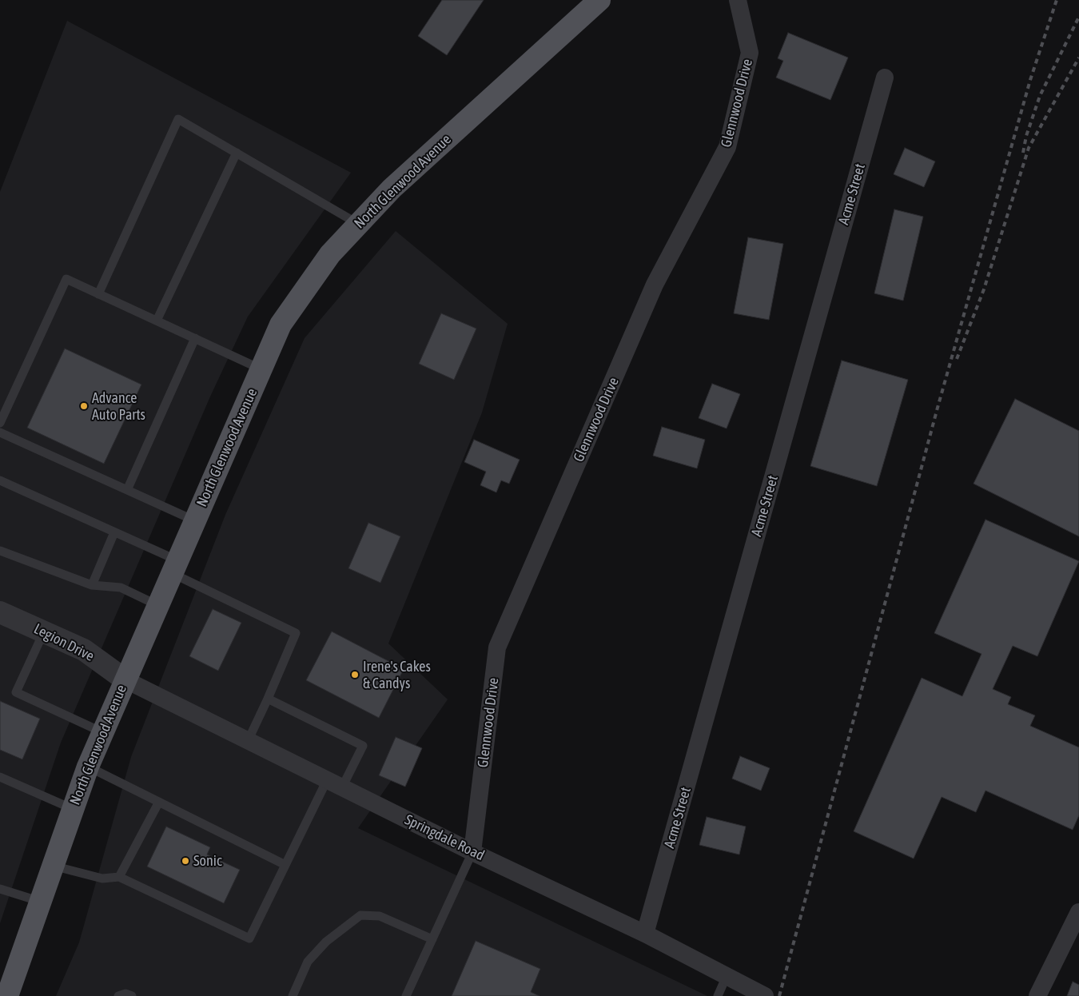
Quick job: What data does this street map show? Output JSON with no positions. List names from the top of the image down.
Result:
{
  "streets": {
    "main road": ["North Glenwood Avenue"],
    "street": [
      "Glennwood Drive",
      "Acme Street",
      "Legion Drive",
      "Springdale Road"
    ]
  },
  "crossings": [
    ["Glennwood Drive", "Springdale Road"],
    ["North Glenwood Avenue", "Legion Drive"],
    ["North Glenwood Avenue", "Springdale Road"],
    ["Acme Street", "Springdale Road"],
    ["Legion Drive", "Springdale Road"]
  ],
  "places": ["Advance Auto Parts", "Irene's Cakes & Candys", "Sonic"]
}
